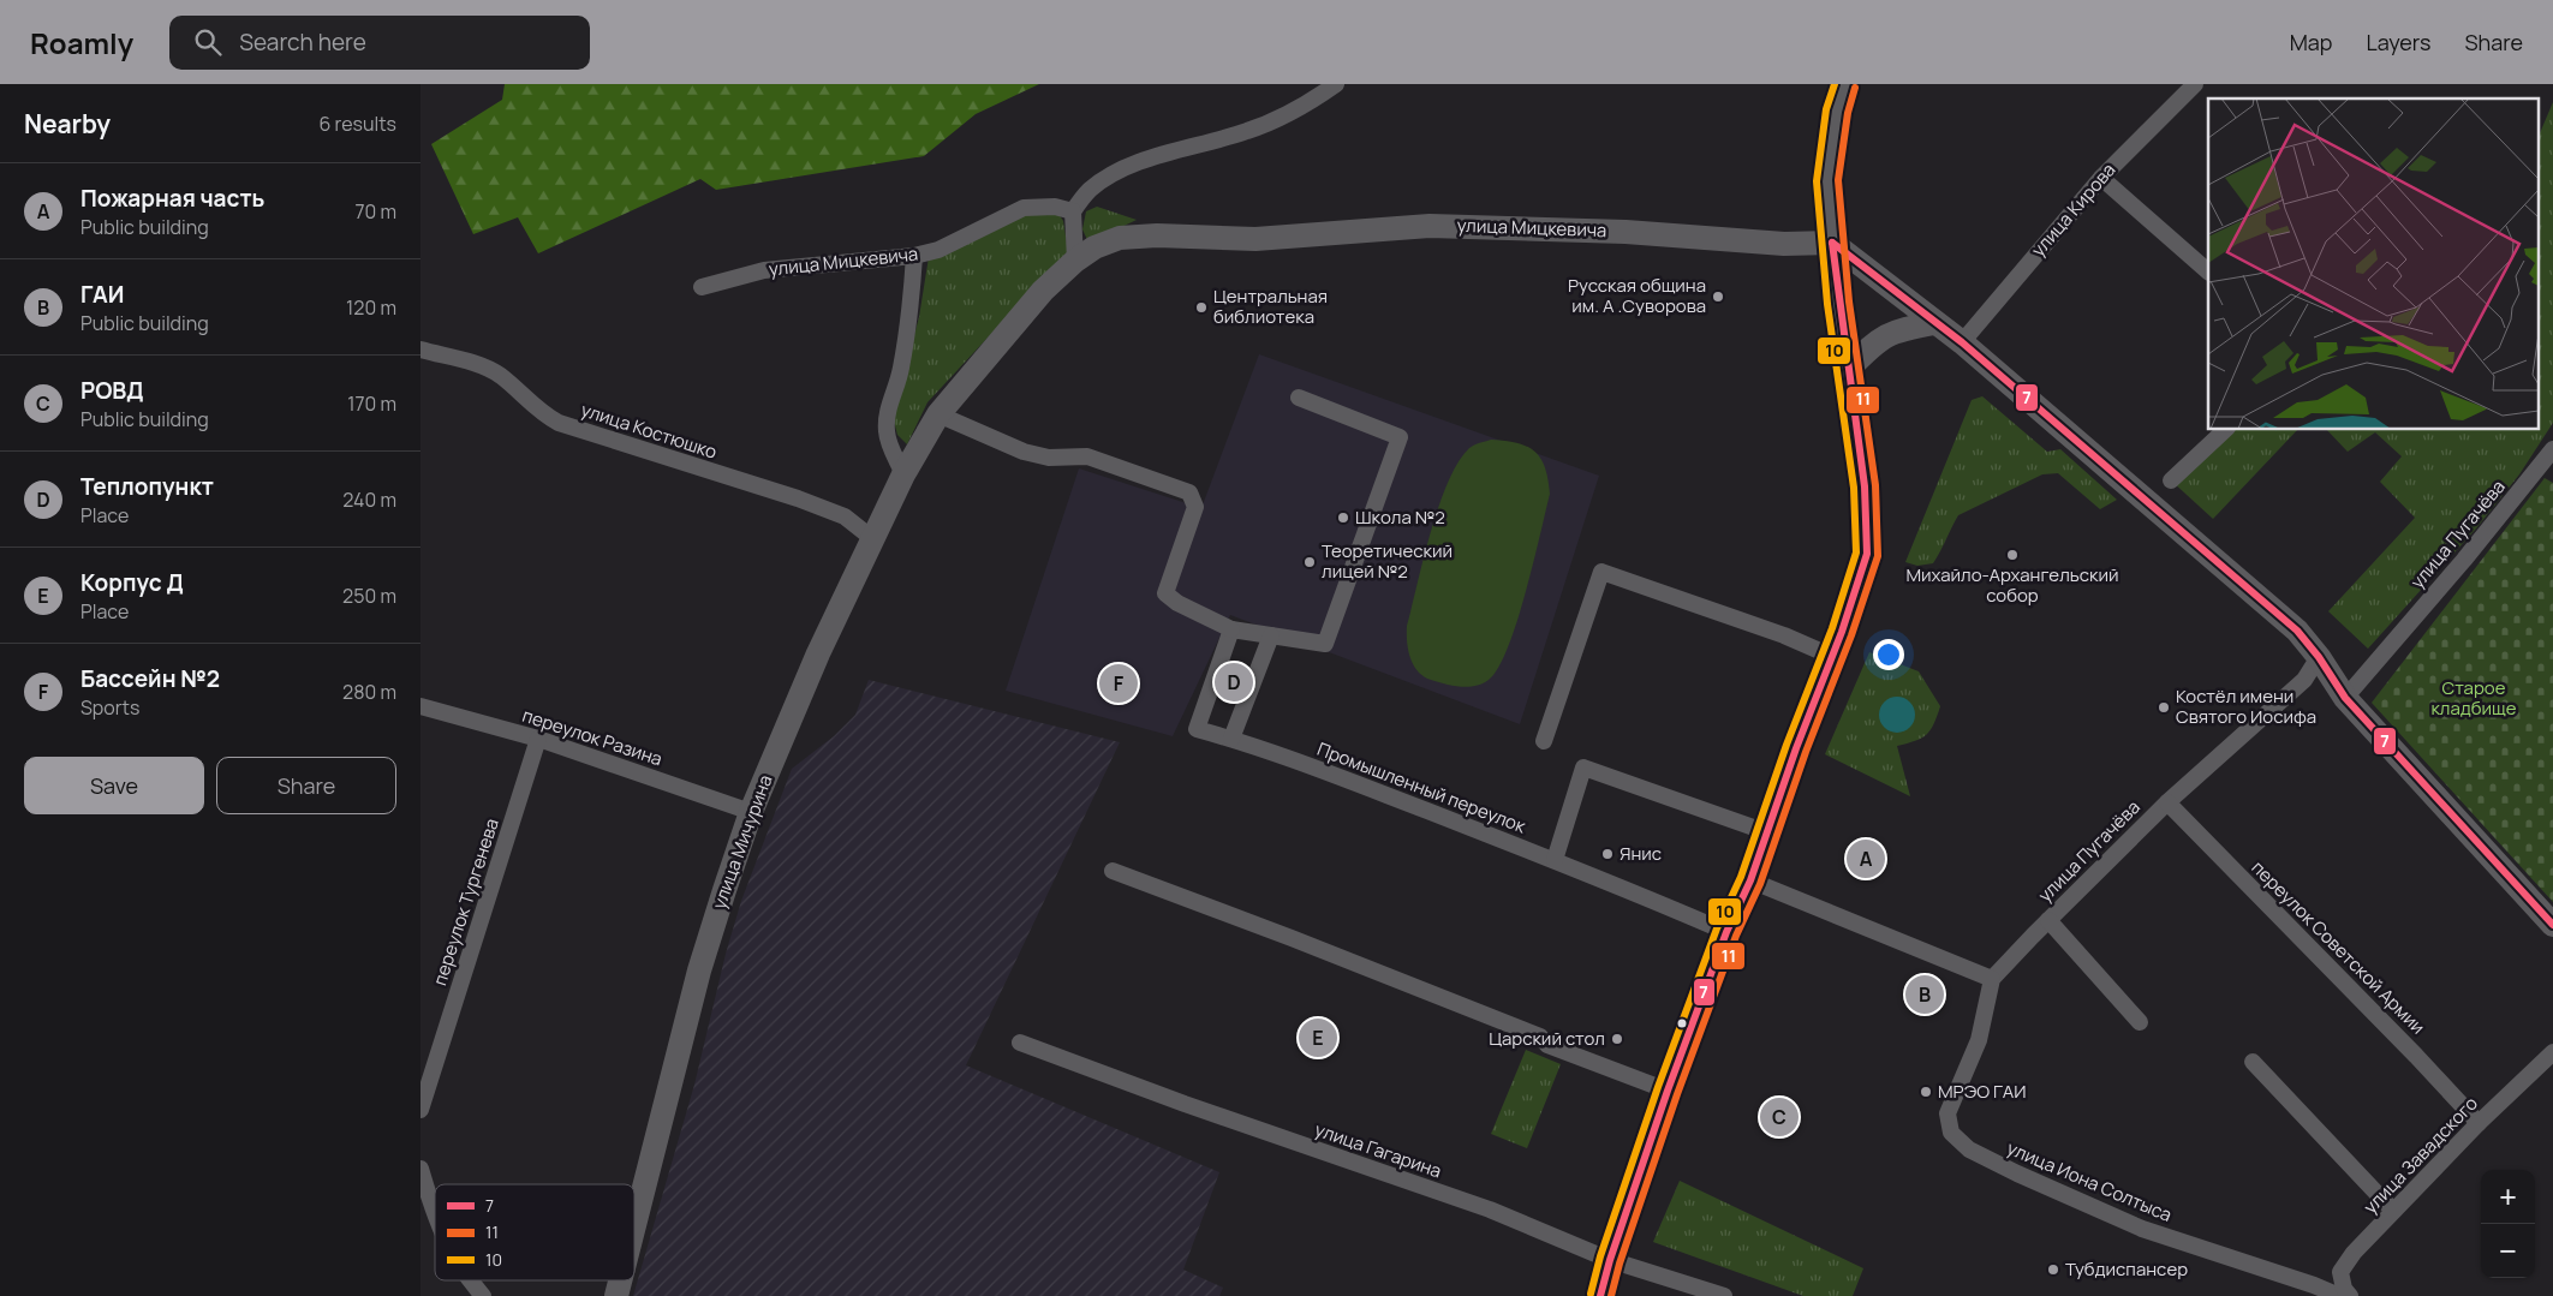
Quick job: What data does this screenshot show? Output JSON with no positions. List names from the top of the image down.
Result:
{
  "streets": {
    "street": [
      "улица Кирова",
      "улица Мицкевича",
      "улица Костюшко",
      "улица Пугачёва",
      "переулок Разина",
      "Промышленный переулок",
      "улица Мичурина",
      "переулок Тургенева",
      "переулок Советской Армии",
      "улица Гагарина",
      "улица Завадского",
      "улица Иона Солтыса"
    ]
  },
  "crossings": [
    ["улица Мицкевича", "улица Мичурина"],
    ["улица Костюшко", "улица Мичурина"],
    ["улица Пугачёва", "переулок Советской Армии"],
    ["улица Пугачёва", "улица Иона Солтыса"],
    ["переулок Разина", "улица Мичурина"],
    ["переулок Разина", "переулок Тургенева"],
    ["переулок Советской Армии", "улица Завадского"]
  ],
  "parks": ["Старое кладбище"],
  "places": [
    "Русская община им. А .Суворова",
    "Центральная библиотека",
    "Школа №2",
    "Михайло-Архангельский собор",
    "Теоретический лицей №2",
    "Костёл имени Святого Иосифа",
    "Янис",
    "Царский стол",
    "МРЭО ГАИ",
    "Тубдиспансер"
  ],
  "lines": ["transit line 10", "transit line 11", "transit line 7"],
  "legend": ["7", "11", "10"],
  "page": {
    "header": "Roamly",
    "search": "Search here",
    "nav": ["Map", "Layers", "Share"],
    "heading": ["Nearby", "6 results"],
    "list": [
      {
        "mark": "A",
        "name": "Пожарная часть",
        "note": "Public building",
        "value": "70 m"
      },
      {
        "mark": "B",
        "name": "ГАИ",
        "note": "Public building",
        "value": "120 m"
      },
      {
        "mark": "C",
        "name": "РОВД",
        "note": "Public building",
        "value": "170 m"
      },
      {
        "mark": "D",
        "name": "Теплопункт",
        "note": "Place",
        "value": "240 m"
      },
      {
        "mark": "E",
        "name": "Корпус Д",
        "note": "Place",
        "value": "250 m"
      },
      {
        "mark": "F",
        "name": "Бассейн №2",
        "note": "Sports",
        "value": "280 m"
      }
    ],
    "pins": [
      "D",
      "F",
      "A",
      "B",
      "E",
      "C"
    ],
    "buttons": ["Save", "Share"],
    "map_buttons": ["+", "−"]
  }
}
